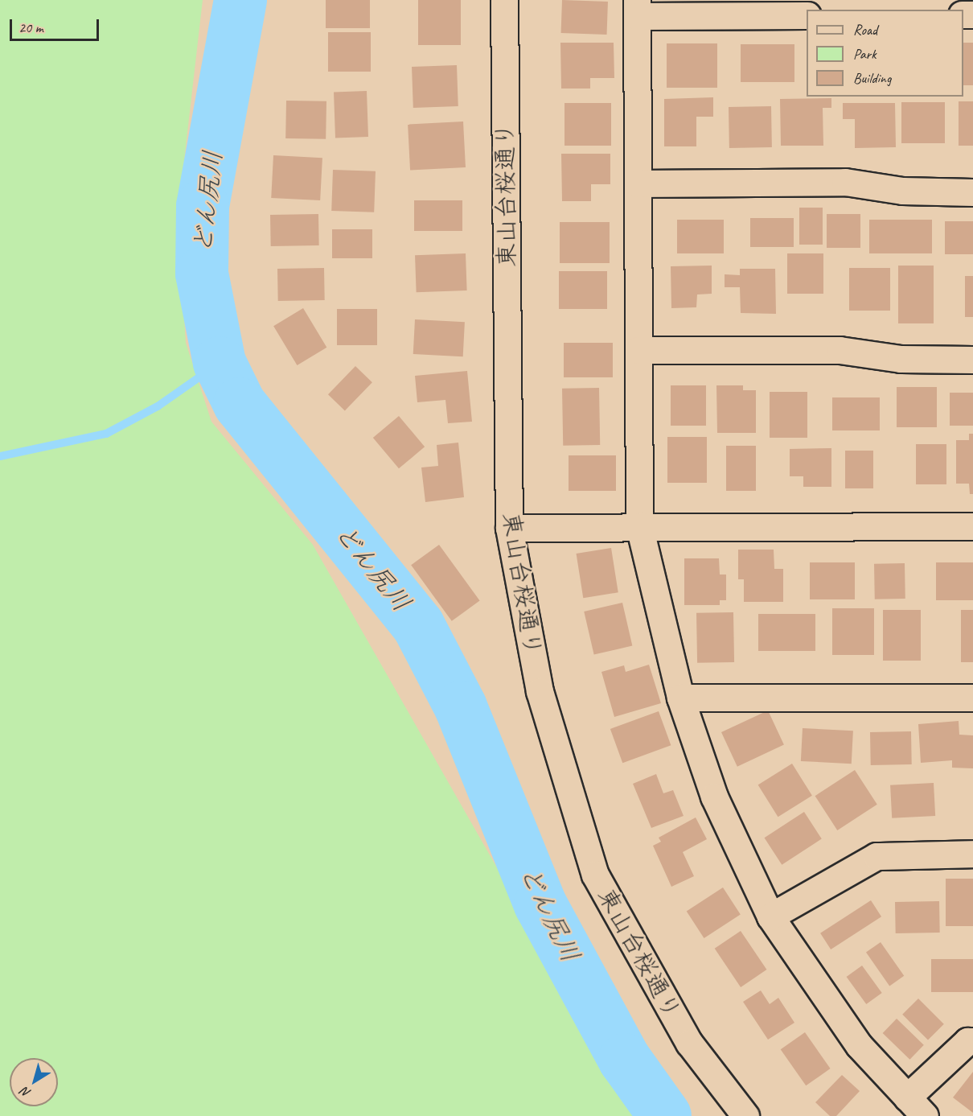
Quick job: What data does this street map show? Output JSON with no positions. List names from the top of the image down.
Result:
{
  "streets": {
    "street": ["東山台桜通り"]
  },
  "water": ["どん尻川"],
  "legend": ["Road", "Park", "Building"],
  "scale_bar": "20 m",
  "north": "bottom left"
}
